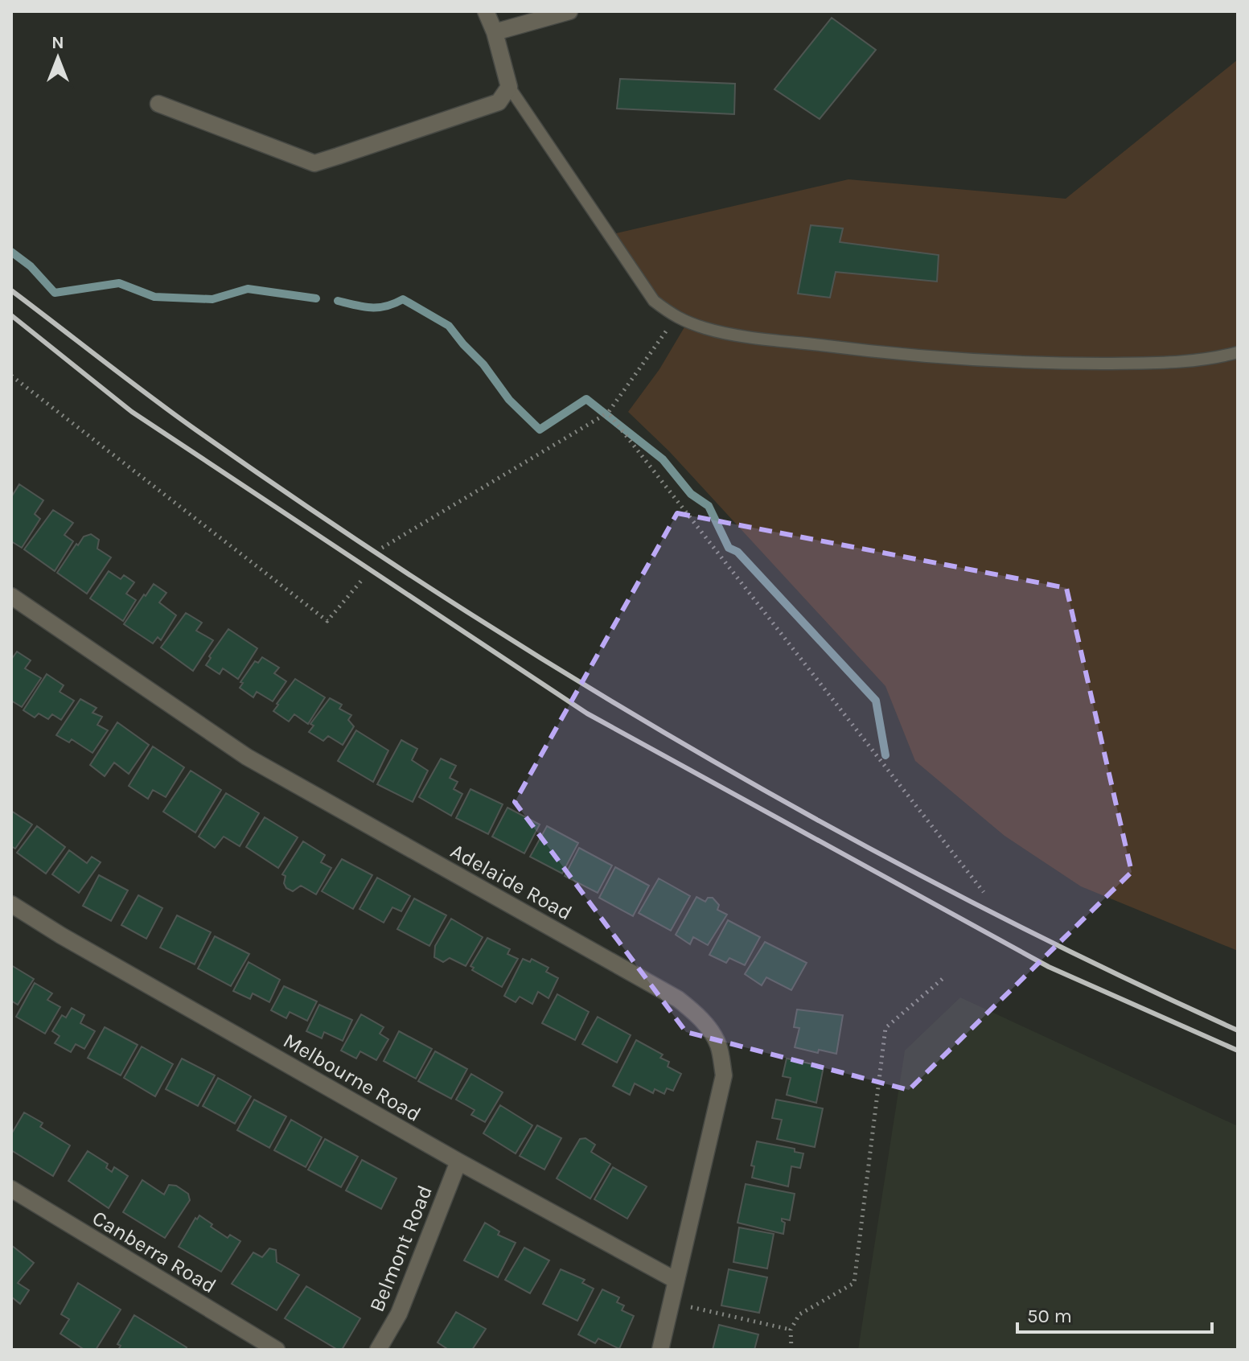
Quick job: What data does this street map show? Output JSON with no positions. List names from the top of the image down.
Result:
{
  "streets": {
    "street": [
      "Adelaide Road",
      "Melbourne Road",
      "Belmont Road",
      "Canberra Road"
    ]
  },
  "crossings": [
    ["Adelaide Road", "Melbourne Road"],
    ["Melbourne Road", "Belmont Road"]
  ],
  "scale_bar": "50 m",
  "north": "top"
}
